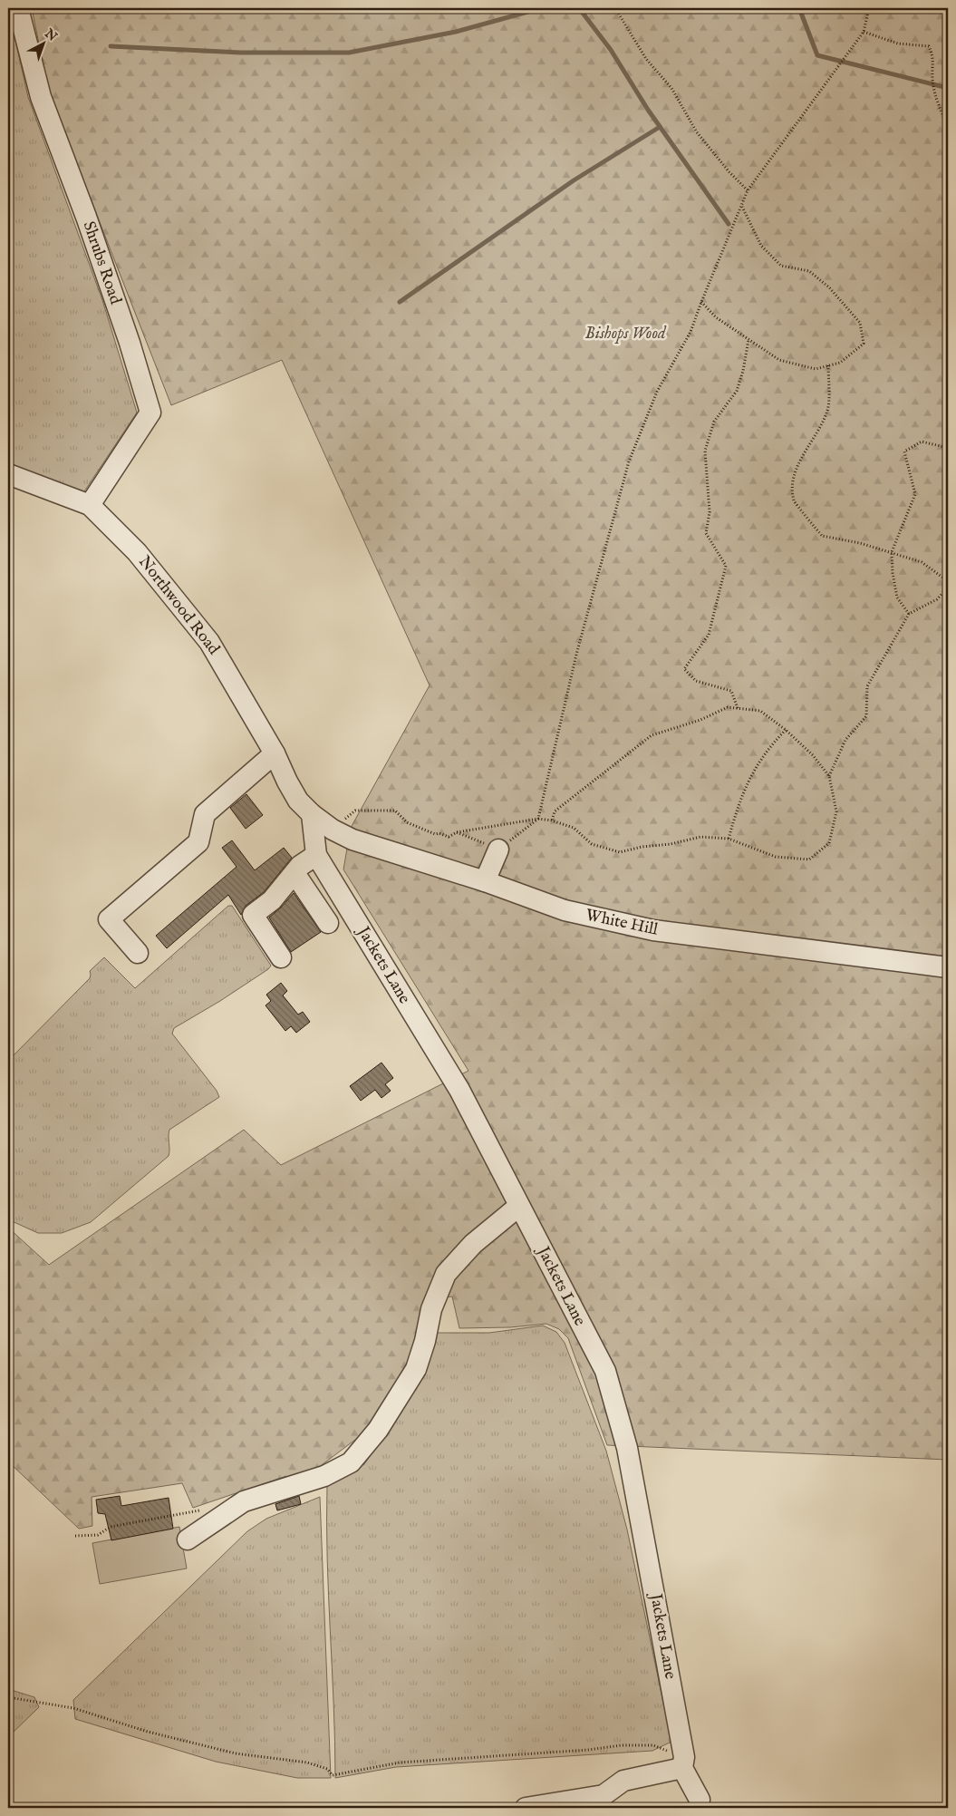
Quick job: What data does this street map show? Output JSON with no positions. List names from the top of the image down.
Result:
{
  "streets": {
    "street": [
      "Shrubs Road",
      "Northwood Road",
      "White Hill",
      "Jackets Lane"
    ]
  },
  "crossings": [
    ["Shrubs Road", "Northwood Road"],
    ["Northwood Road", "White Hill"],
    ["Northwood Road", "Jackets Lane"],
    ["White Hill", "Jackets Lane"]
  ],
  "parks": ["Bishops Wood"],
  "north": "top right"
}
